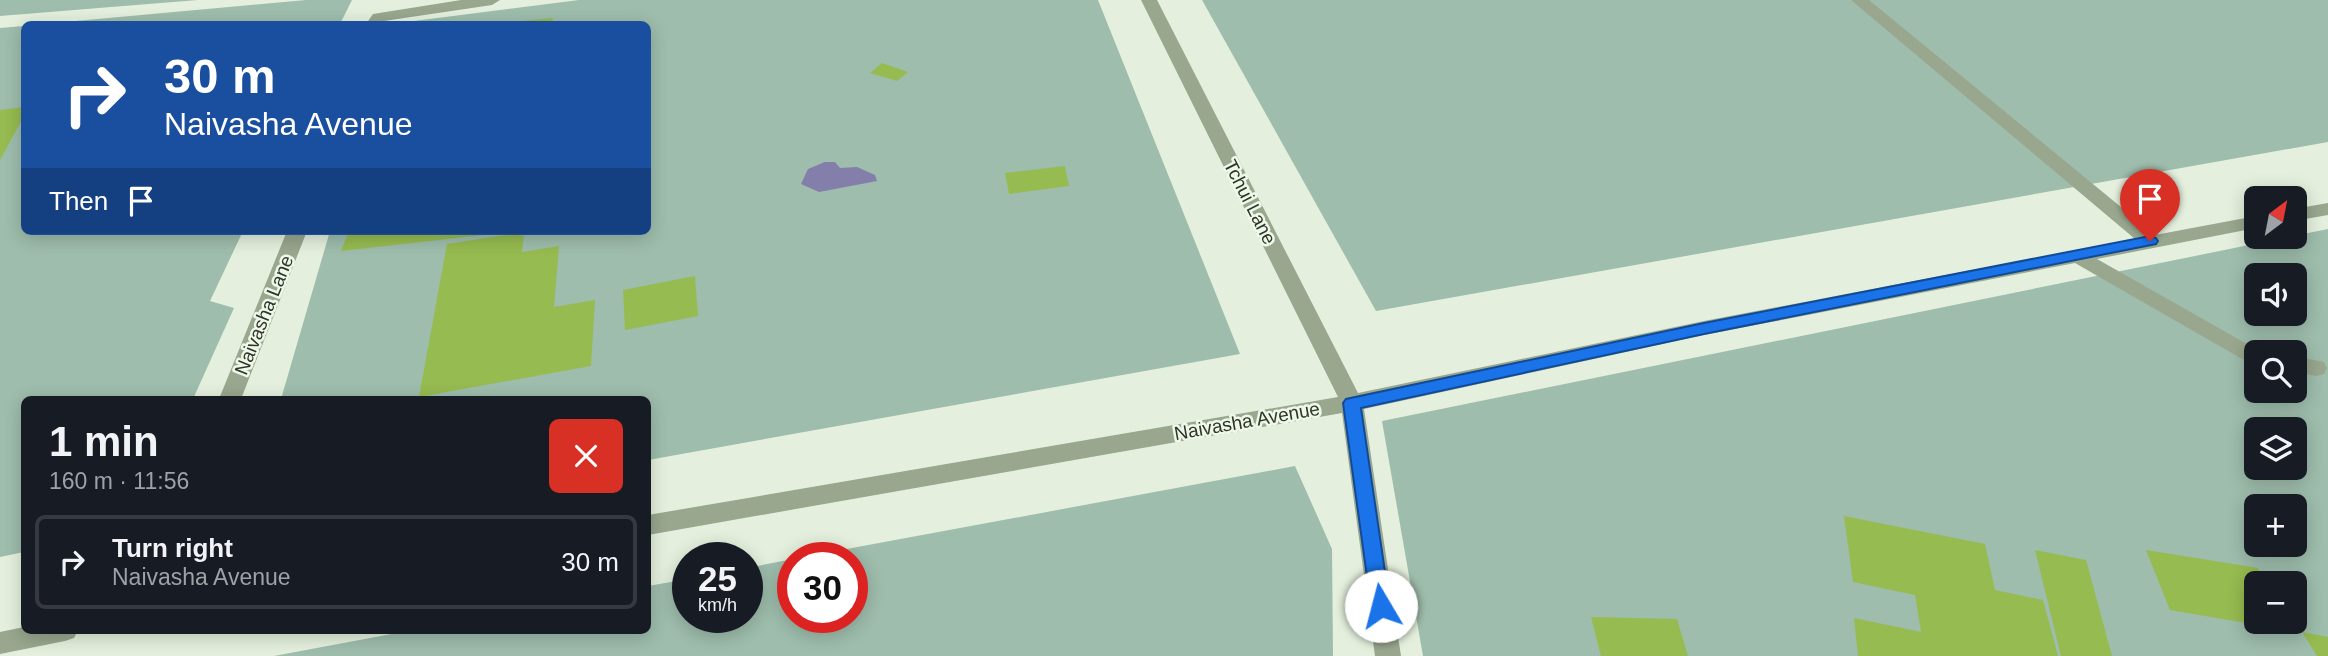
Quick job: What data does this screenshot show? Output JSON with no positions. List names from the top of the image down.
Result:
{
  "streets": {
    "street": ["Tchui Lane", "Naivasha Lane", "Naivasha Avenue"]
  },
  "crossings": [
    ["Tchui Lane", "Naivasha Avenue"]
  ],
  "north": "top right",
  "page": {
    "turn": ["30 m", "Naivasha Avenue"],
    "then": "Then",
    "map_buttons": ["+", "−"],
    "heading": ["1 min", "160 m · 11:56"],
    "list": [
      {
        "name": "Turn right",
        "note": "Naivasha Avenue",
        "value": "30 m"
      }
    ],
    "speed": "25 km/h",
    "limit": "30"
  }
}
